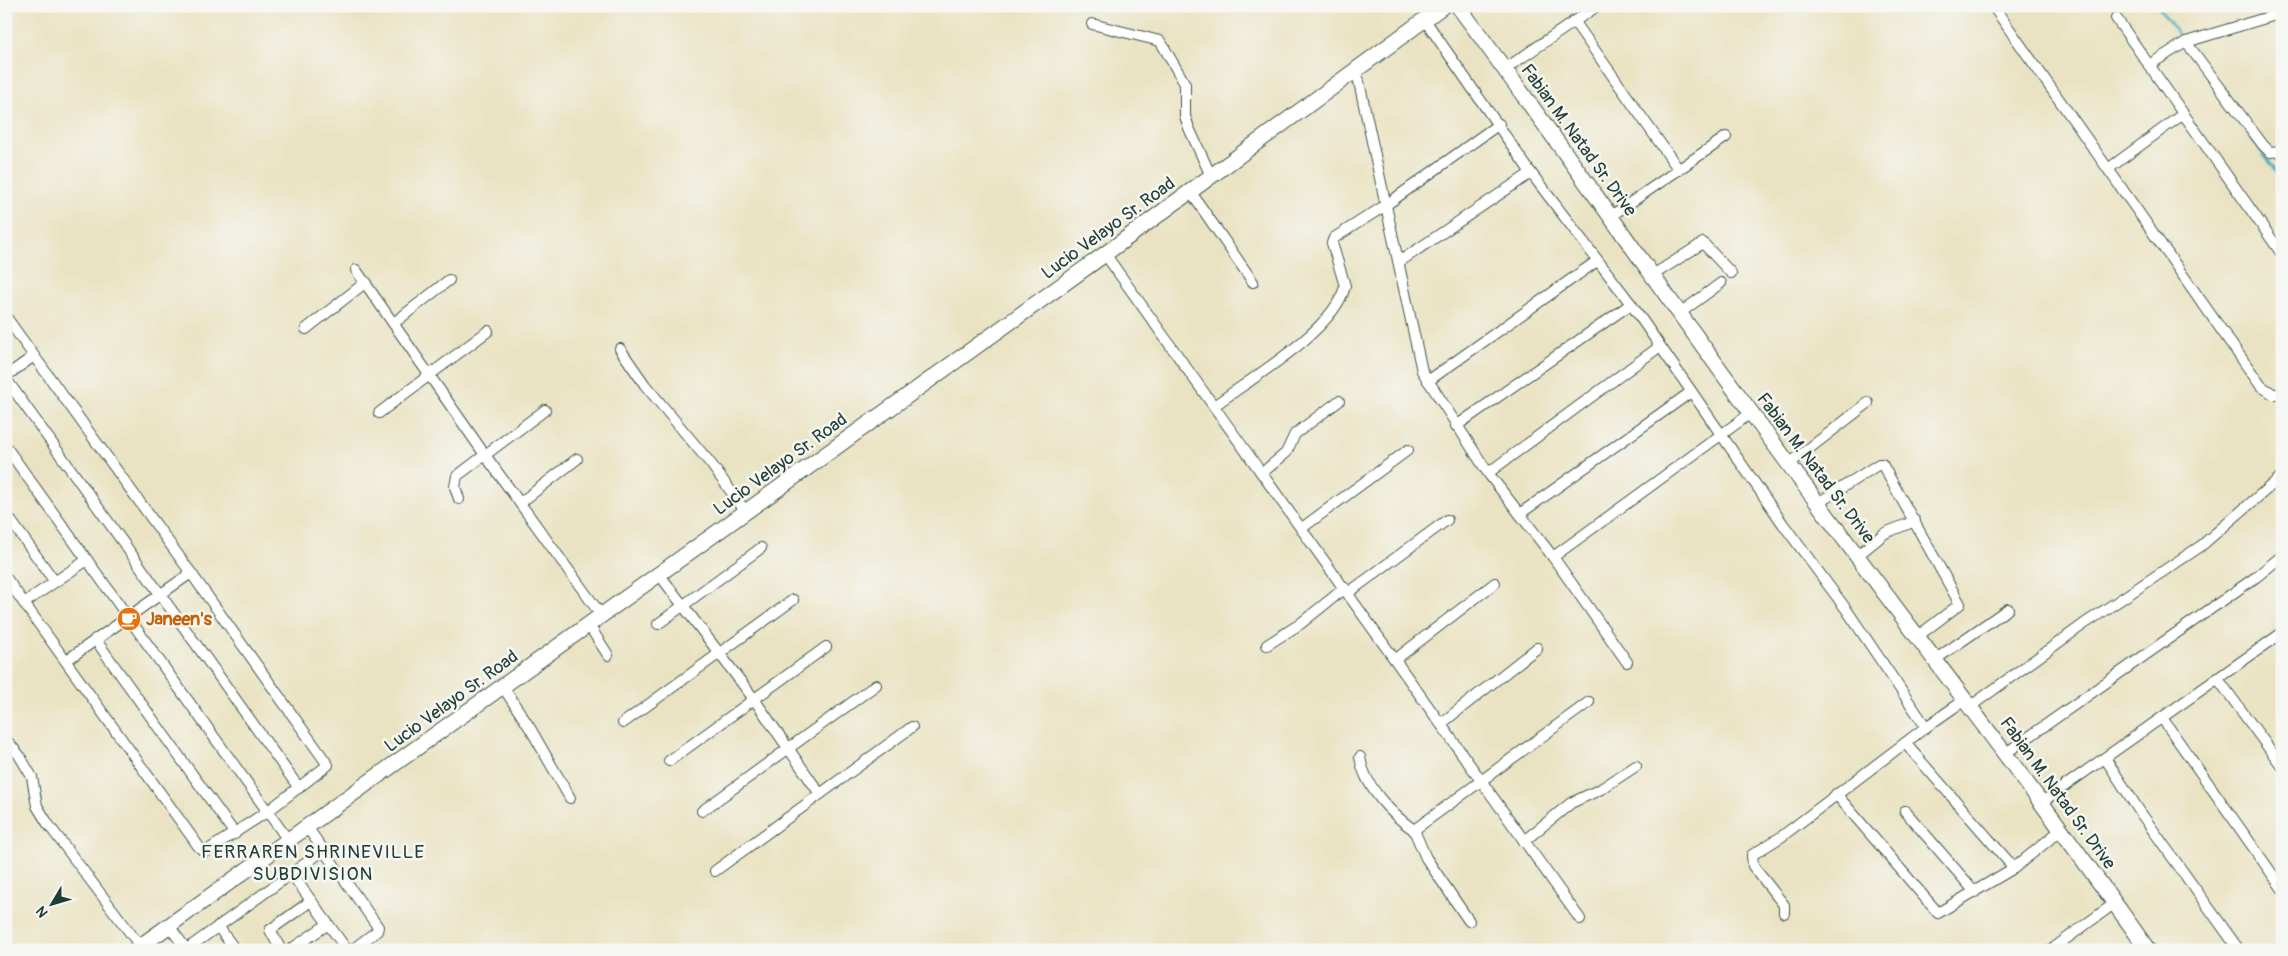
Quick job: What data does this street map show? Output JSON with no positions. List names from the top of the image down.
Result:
{
  "streets": {
    "main road": ["Fabian M. Natad Sr. Drive", "Lucio Velayo Sr. Road"]
  },
  "districts": ["FERRAREN SHRINEVILLE SUBDIVISION"],
  "places": {
    "cafe": ["Janeen's"]
  },
  "north": "bottom left"
}
